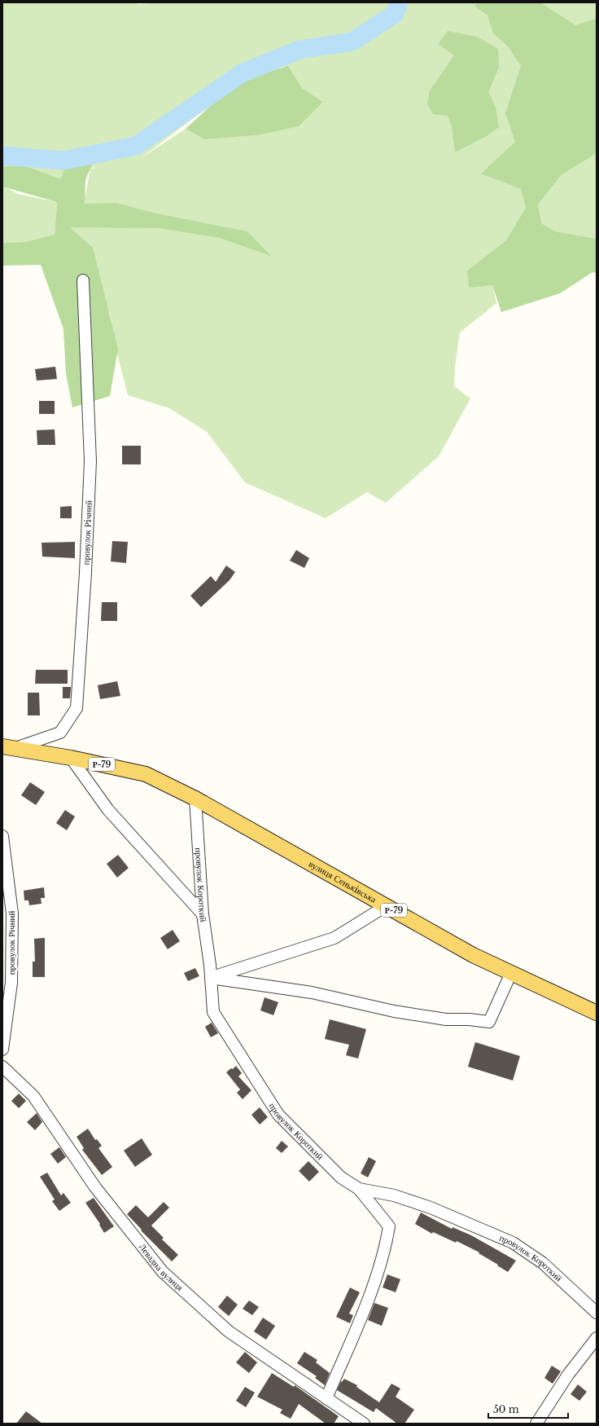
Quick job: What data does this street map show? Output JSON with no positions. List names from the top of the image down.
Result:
{
  "streets": {
    "main road": ["Р-79", "вулиця Сенькiвська"],
    "street": [
      "провулок Рiчний",
      "провулок Короткий",
      "провулок Річний",
      "Левадна вулиця"
    ]
  },
  "crossings": [
    ["провулок Рiчний", "Р-79"],
    ["Р-79", "вулиця Сенькiвська"],
    ["Р-79", "провулок Короткий"],
    ["вулиця Сенькiвська", "провулок Короткий"]
  ],
  "scale_bar": "50 m"
}
